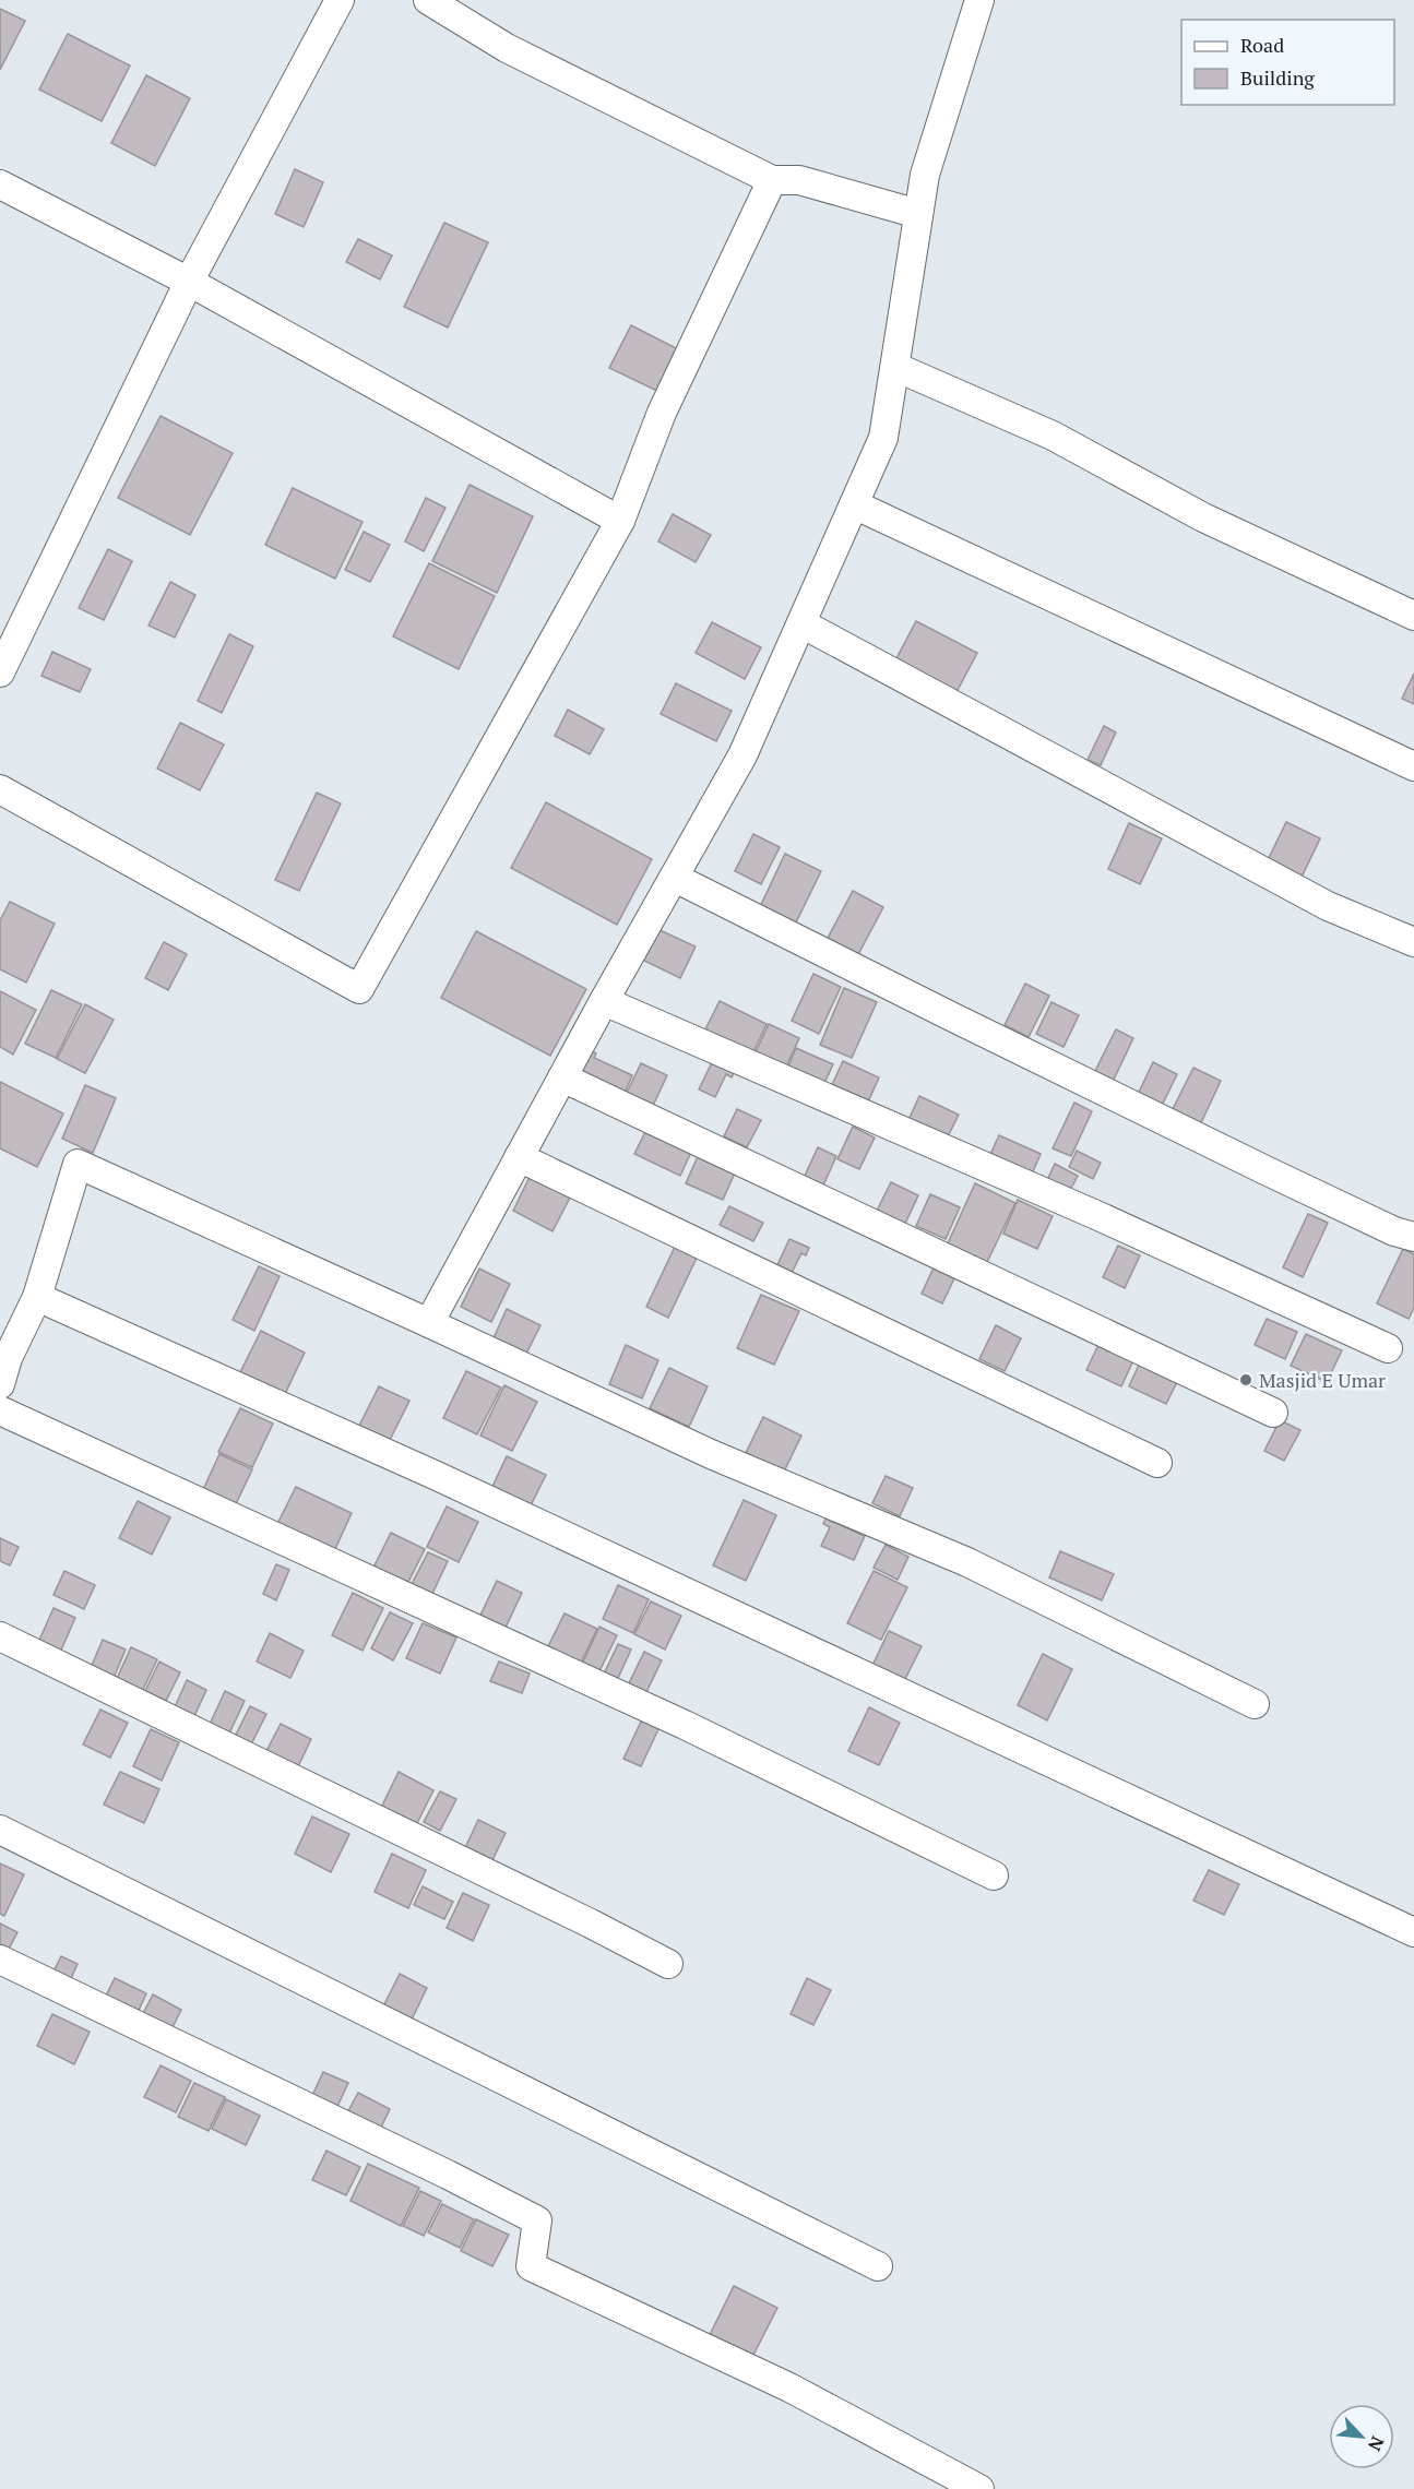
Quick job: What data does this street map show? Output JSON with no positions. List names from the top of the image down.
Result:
{
  "places": ["Masjid E Umar"],
  "legend": ["Road", "Building"],
  "north": "bottom right"
}
